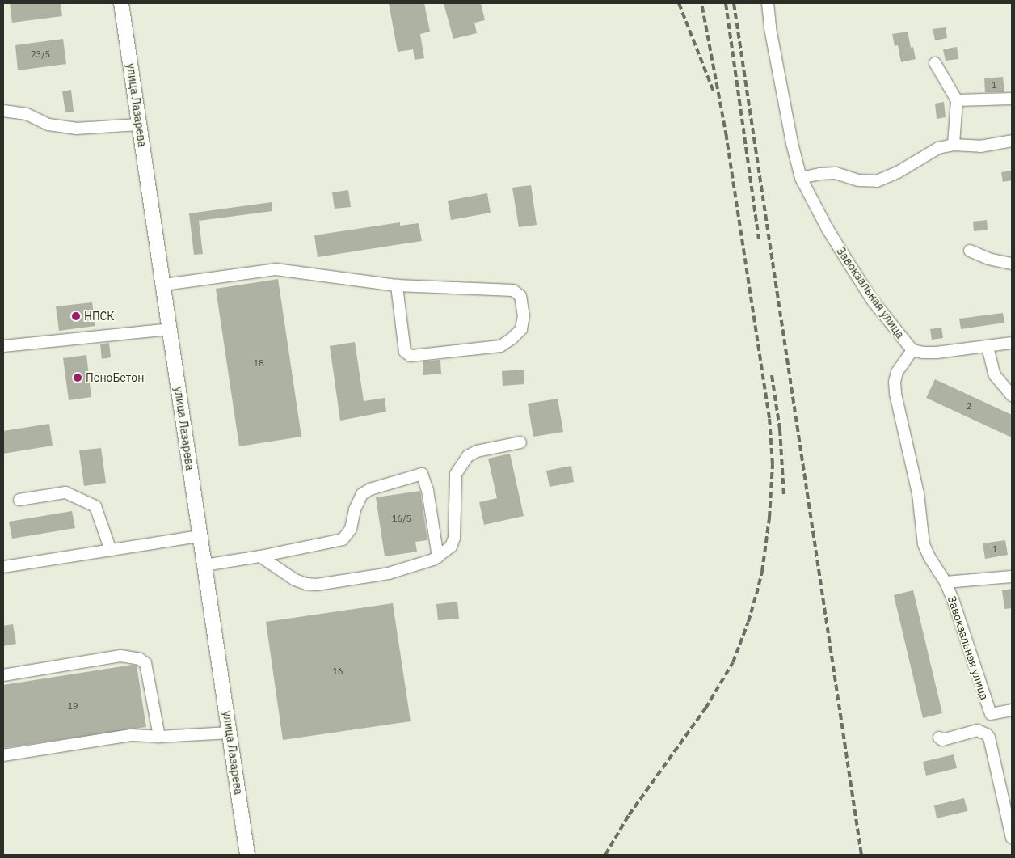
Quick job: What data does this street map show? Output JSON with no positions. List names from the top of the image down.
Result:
{
  "streets": {
    "main road": ["улица Лазарева"],
    "street": ["Завокзальная улица"]
  },
  "places": ["НПСК", "ПеноБетон"],
  "house_numbers": [
    "23/5",
    "1",
    "18",
    "2",
    "16/5",
    "1",
    "16",
    "19"
  ]
}
